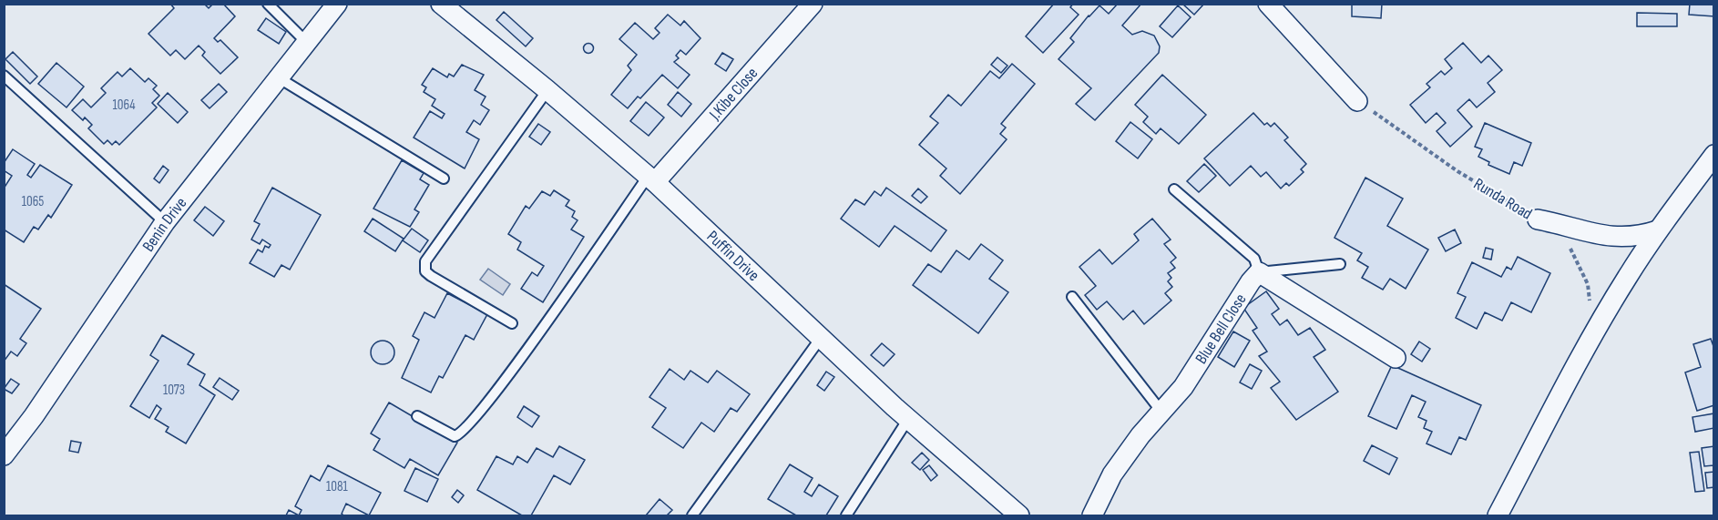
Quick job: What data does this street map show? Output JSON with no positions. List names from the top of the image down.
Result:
{
  "streets": {
    "street": [
      "J.Kibe Close",
      "Benin Drive",
      "Puffin Drive",
      "Blue Bell Close"
    ],
    "path": ["Runda Road"]
  },
  "crossings": [
    ["J.Kibe Close", "Puffin Drive"]
  ],
  "house_numbers": [
    "1064",
    "1065",
    "1073",
    "1081"
  ]
}
